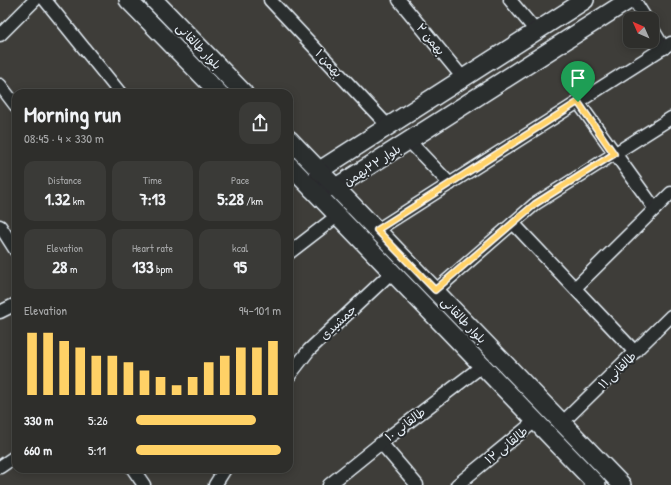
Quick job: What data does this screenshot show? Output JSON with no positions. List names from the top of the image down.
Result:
{
  "streets": {
    "main road": ["بلوار طالقانی", "بلوار ۲۲بهمن"],
    "street": [
      "بهمن ۲",
      "بهمن ۱",
      "جمشیدی",
      "طالقانی ۱۱",
      "طالقانی ۱۰",
      "طالقانی ۱۲"
    ]
  },
  "crossings": [
    ["بهمن ۲", "بلوار ۲۲بهمن"],
    ["بلوار طالقانی", "بلوار ۲۲بهمن"],
    ["بلوار طالقانی", "جمشیدی"],
    ["بلوار طالقانی", "طالقانی ۱۱"],
    ["بلوار طالقانی", "طالقانی ۱۰"],
    ["بلوار طالقانی", "طالقانی ۱۲"],
    ["بهمن ۱", "بلوار ۲۲بهمن"]
  ],
  "north": "top left",
  "page": {
    "heading": ["Morning run", "08:45 · 4 × 330 m"],
    "stats": [
      ["Distance", "1.32 km"],
      ["Time", "7:13"],
      ["Pace", "5:28 /km"],
      ["Elevation", "28 m"],
      ["Heart rate", "133 bpm"],
      ["kcal", "95"]
    ],
    "chart": ["Elevation", "94–101 m"],
    "list": [
      {
        "name": "330 m",
        "note": "5:26"
      },
      {
        "name": "660 m",
        "note": "5:11"
      }
    ]
  }
}
